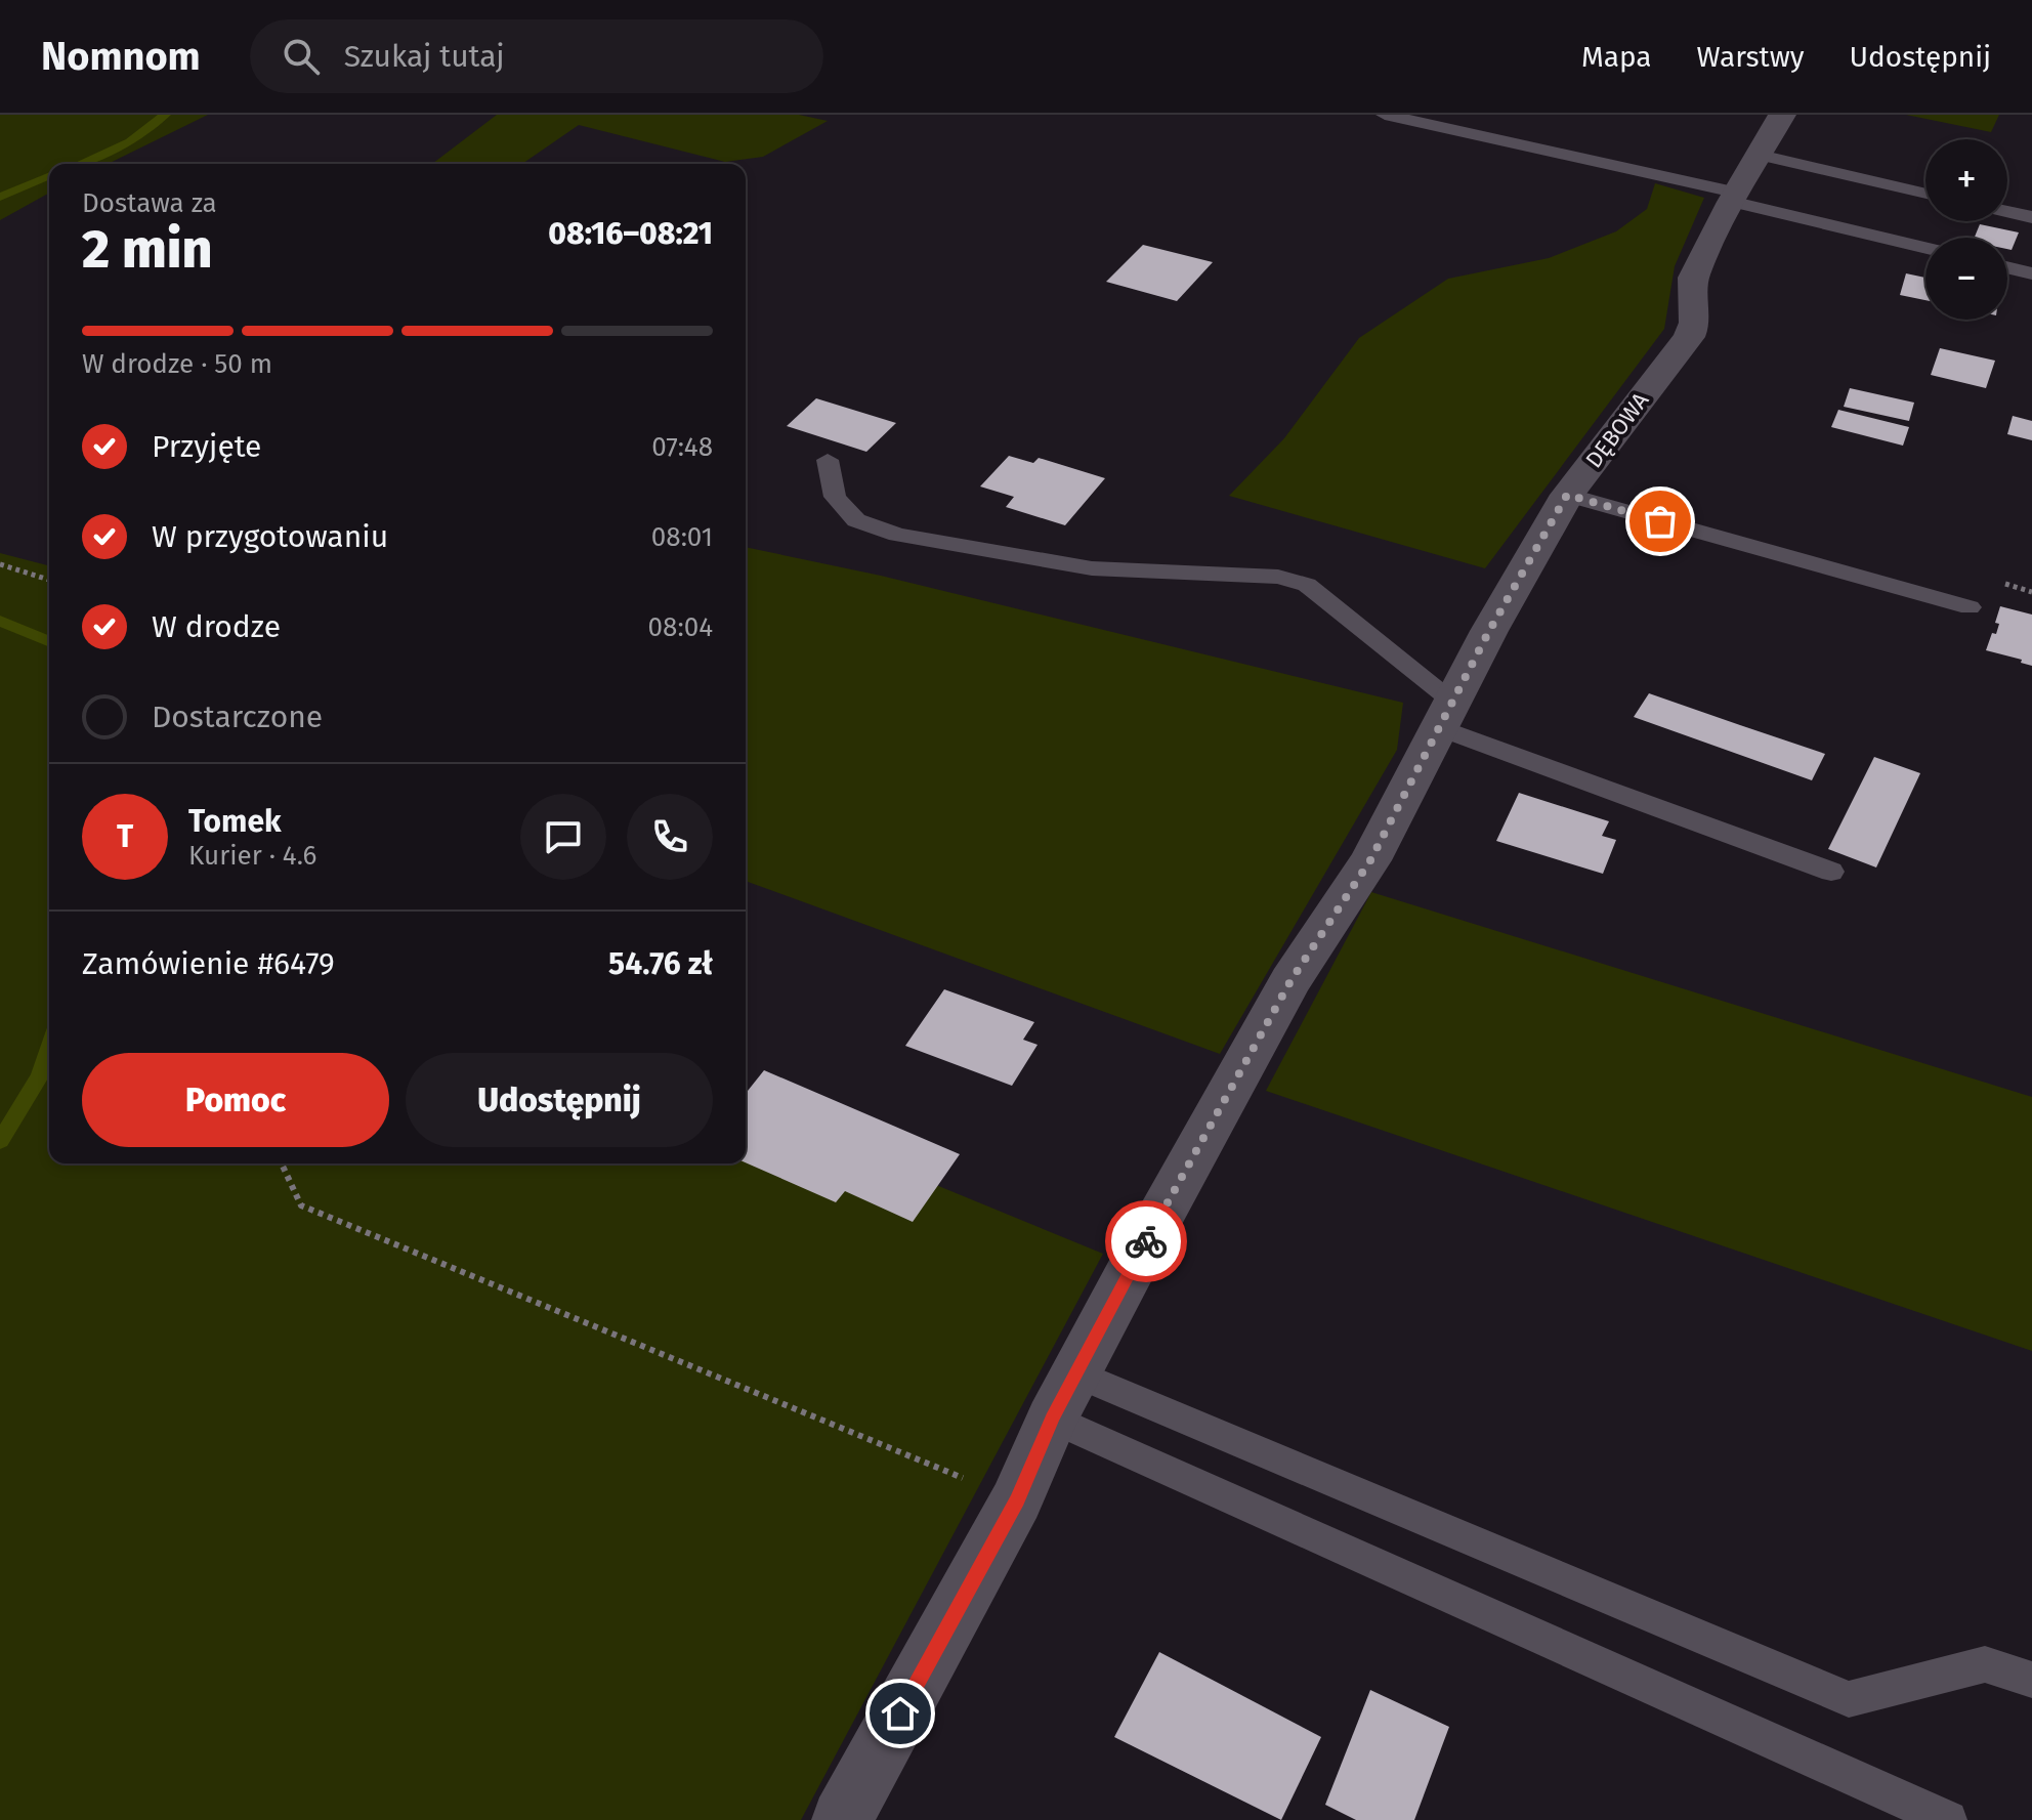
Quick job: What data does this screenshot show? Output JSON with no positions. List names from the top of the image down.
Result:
{
  "streets": {
    "street": ["DĘBOWA"]
  },
  "page": {
    "header": "Nomnom",
    "search": "Szukaj tutaj",
    "nav": ["Mapa", "Warstwy", "Udostępnij"],
    "map_buttons": ["+", "−"],
    "heading": ["2 min", "Dostawa za", "08:16–08:21"],
    "panel": [
      "Tomek",
      "Kurier · 4.6",
      "Zamówienie #6479",
      "54.76 zł"
    ],
    "bar": "W drodze · 50 m",
    "list": [
      ["Przyjęte", "07:48"],
      ["W przygotowaniu", "08:01"],
      ["W drodze", "08:04"],
      "Dostarczone"
    ],
    "round": "T",
    "buttons": ["Pomoc", "Udostępnij"]
  }
}
